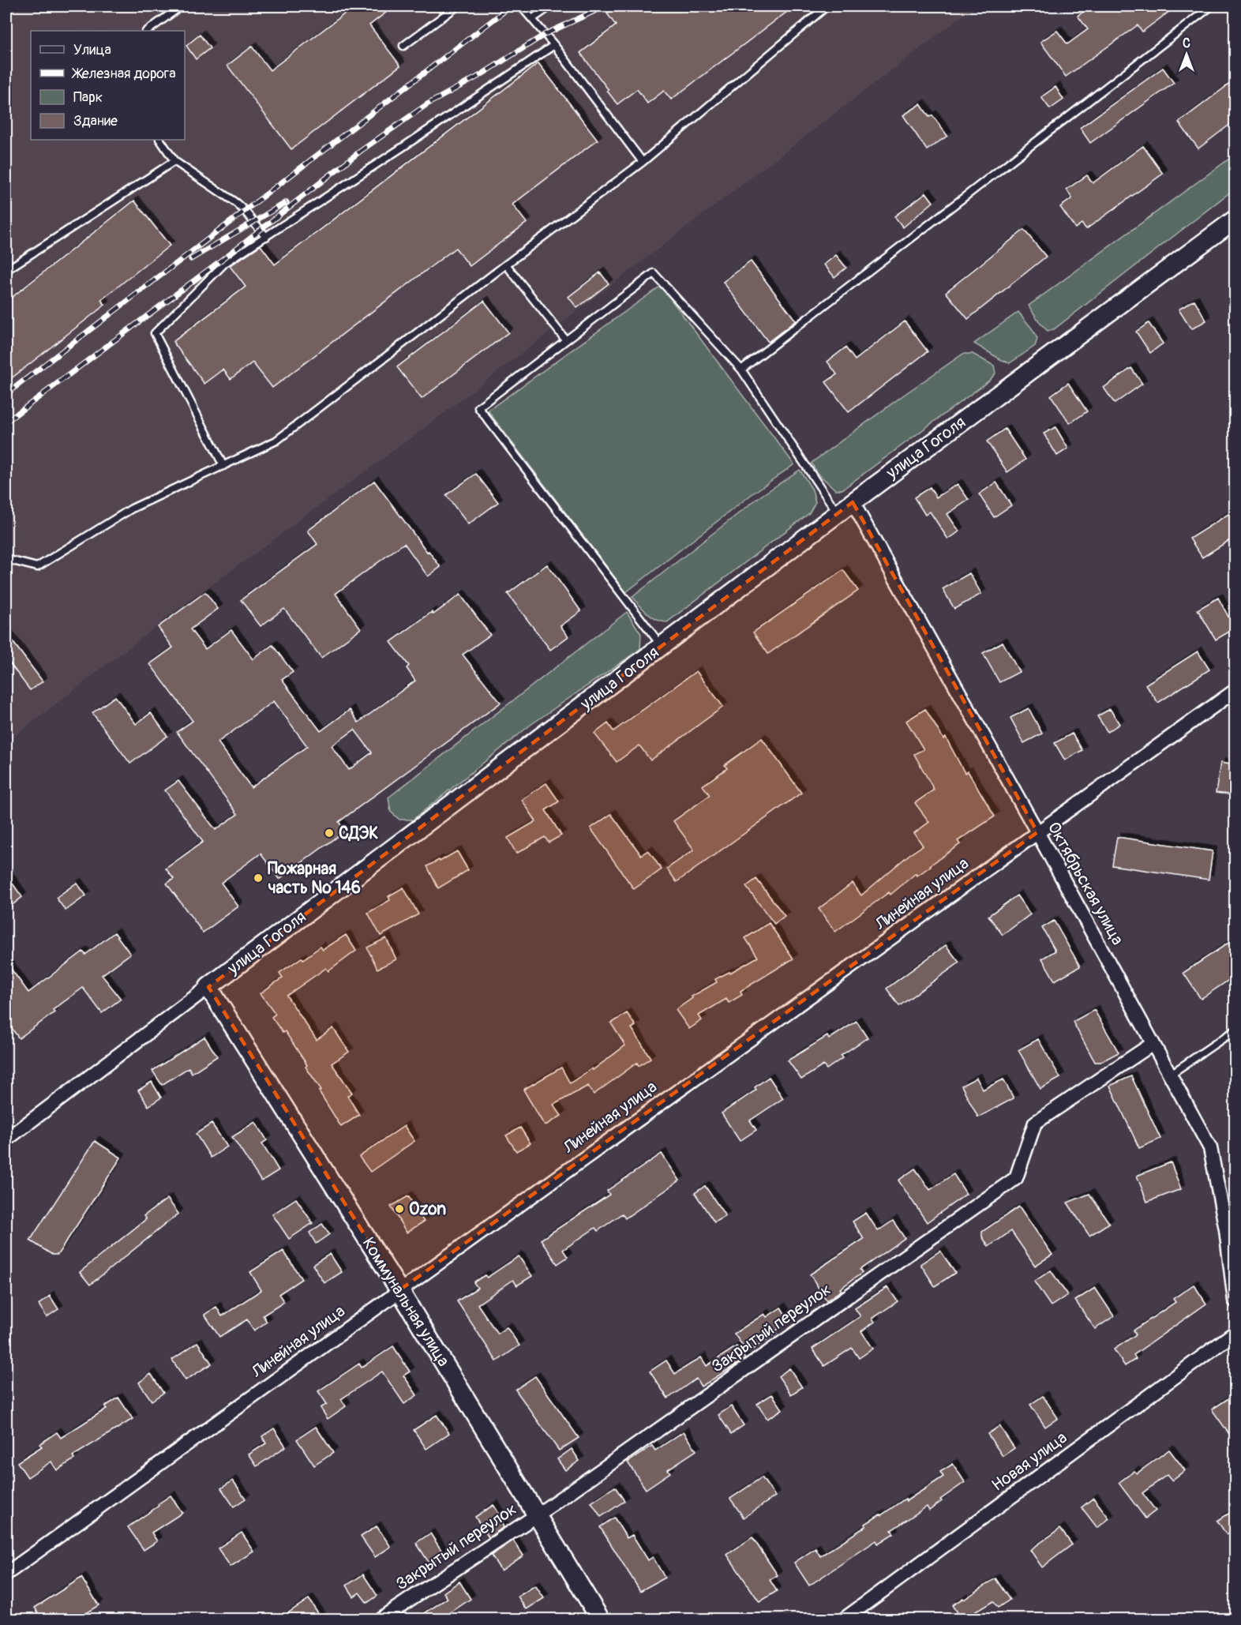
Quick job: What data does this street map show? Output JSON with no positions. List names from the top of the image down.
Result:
{
  "streets": {
    "street": [
      "улица Гоголя",
      "Октябрьская улица",
      "Линейная улица",
      "Коммунальная улица",
      "Закрытый переулок",
      "Новая улица"
    ]
  },
  "crossings": [
    ["улица Гоголя", "Октябрьская улица"],
    ["улица Гоголя", "Коммунальная улица"],
    ["Октябрьская улица", "Линейная улица"],
    ["Октябрьская улица", "Закрытый переулок"],
    ["Линейная улица", "Коммунальная улица"],
    ["Коммунальная улица", "Закрытый переулок"]
  ],
  "places": ["СДЭК", "Пожарная часть № 146", "Ozon"],
  "legend": [
    "Улица",
    "Железная дорога",
    "Парк",
    "Здание"
  ],
  "north": "top"
}
